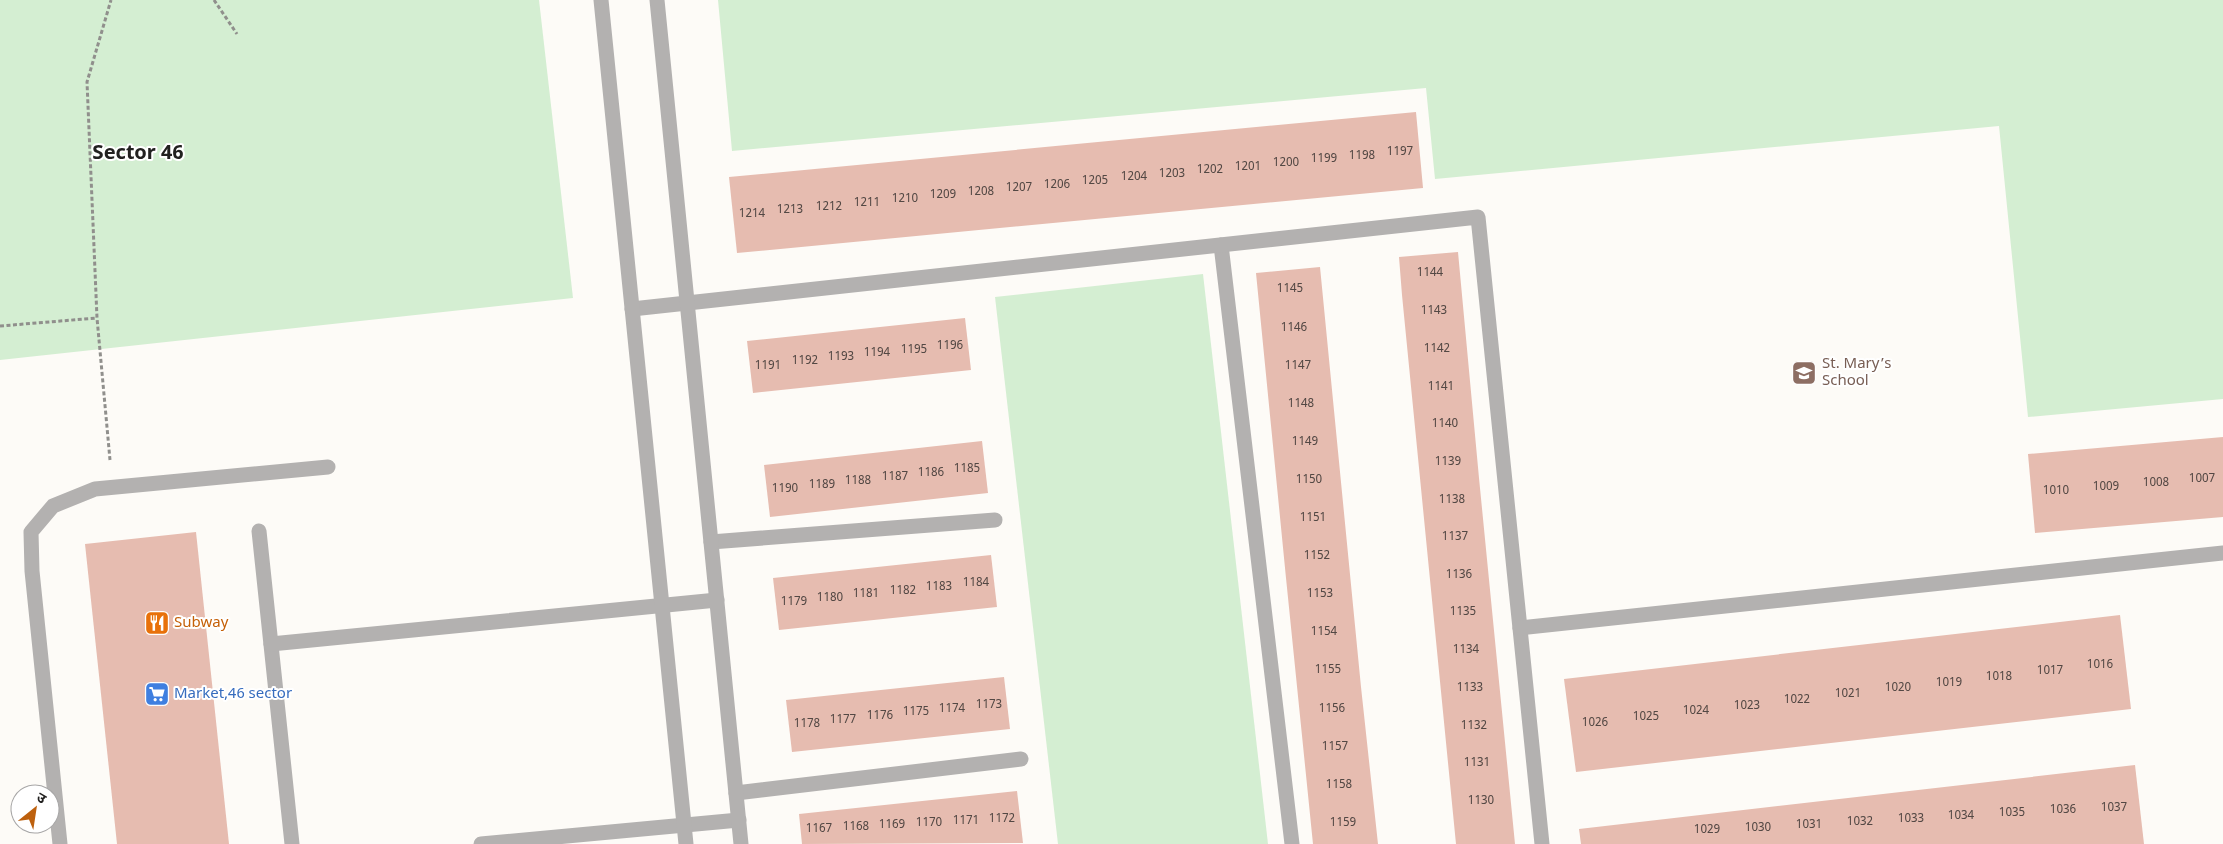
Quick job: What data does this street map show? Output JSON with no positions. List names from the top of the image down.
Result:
{
  "districts": ["Sector 46"],
  "places": {
    "school or university": ["St. Mary’s School"],
    "restaurant": ["Subway"],
    "supermarket": ["Market,46 sector"]
  },
  "house_numbers": [
    "1197",
    "1198",
    "1199",
    "1200",
    "1201",
    "1202",
    "1203",
    "1204",
    "1205",
    "1206",
    "1207",
    "1208",
    "1209",
    "1210",
    "1211",
    "1212",
    "1213",
    "1214",
    "1144",
    "1145",
    "1143",
    "1146",
    "1196",
    "1142",
    "1195",
    "1194",
    "1193",
    "1192",
    "1191",
    "1147",
    "1141",
    "1148",
    "1140",
    "1149",
    "1139",
    "1185",
    "1186",
    "1187",
    "1007",
    "1150",
    "1188",
    "1008",
    "1189",
    "1009",
    "1190",
    "1010",
    "1138",
    "1151",
    "1137",
    "1152",
    "1136",
    "1184",
    "1183",
    "1182",
    "1181",
    "1153",
    "1180",
    "1179",
    "1135",
    "1154",
    "1134",
    "1016",
    "1155",
    "1017",
    "1018",
    "1019",
    "1133",
    "1020",
    "1021",
    "1022",
    "1173",
    "1023",
    "1174",
    "1156",
    "1024",
    "1175",
    "1176",
    "1025",
    "1177",
    "1026",
    "1178",
    "1132",
    "1157",
    "1131",
    "1158",
    "1130",
    "1037",
    "1036",
    "1035",
    "1034",
    "1172",
    "1033",
    "1171",
    "1032",
    "1170",
    "1159",
    "1169",
    "1031",
    "1168",
    "1030",
    "1167",
    "1029"
  ],
  "north": "top right"
}
